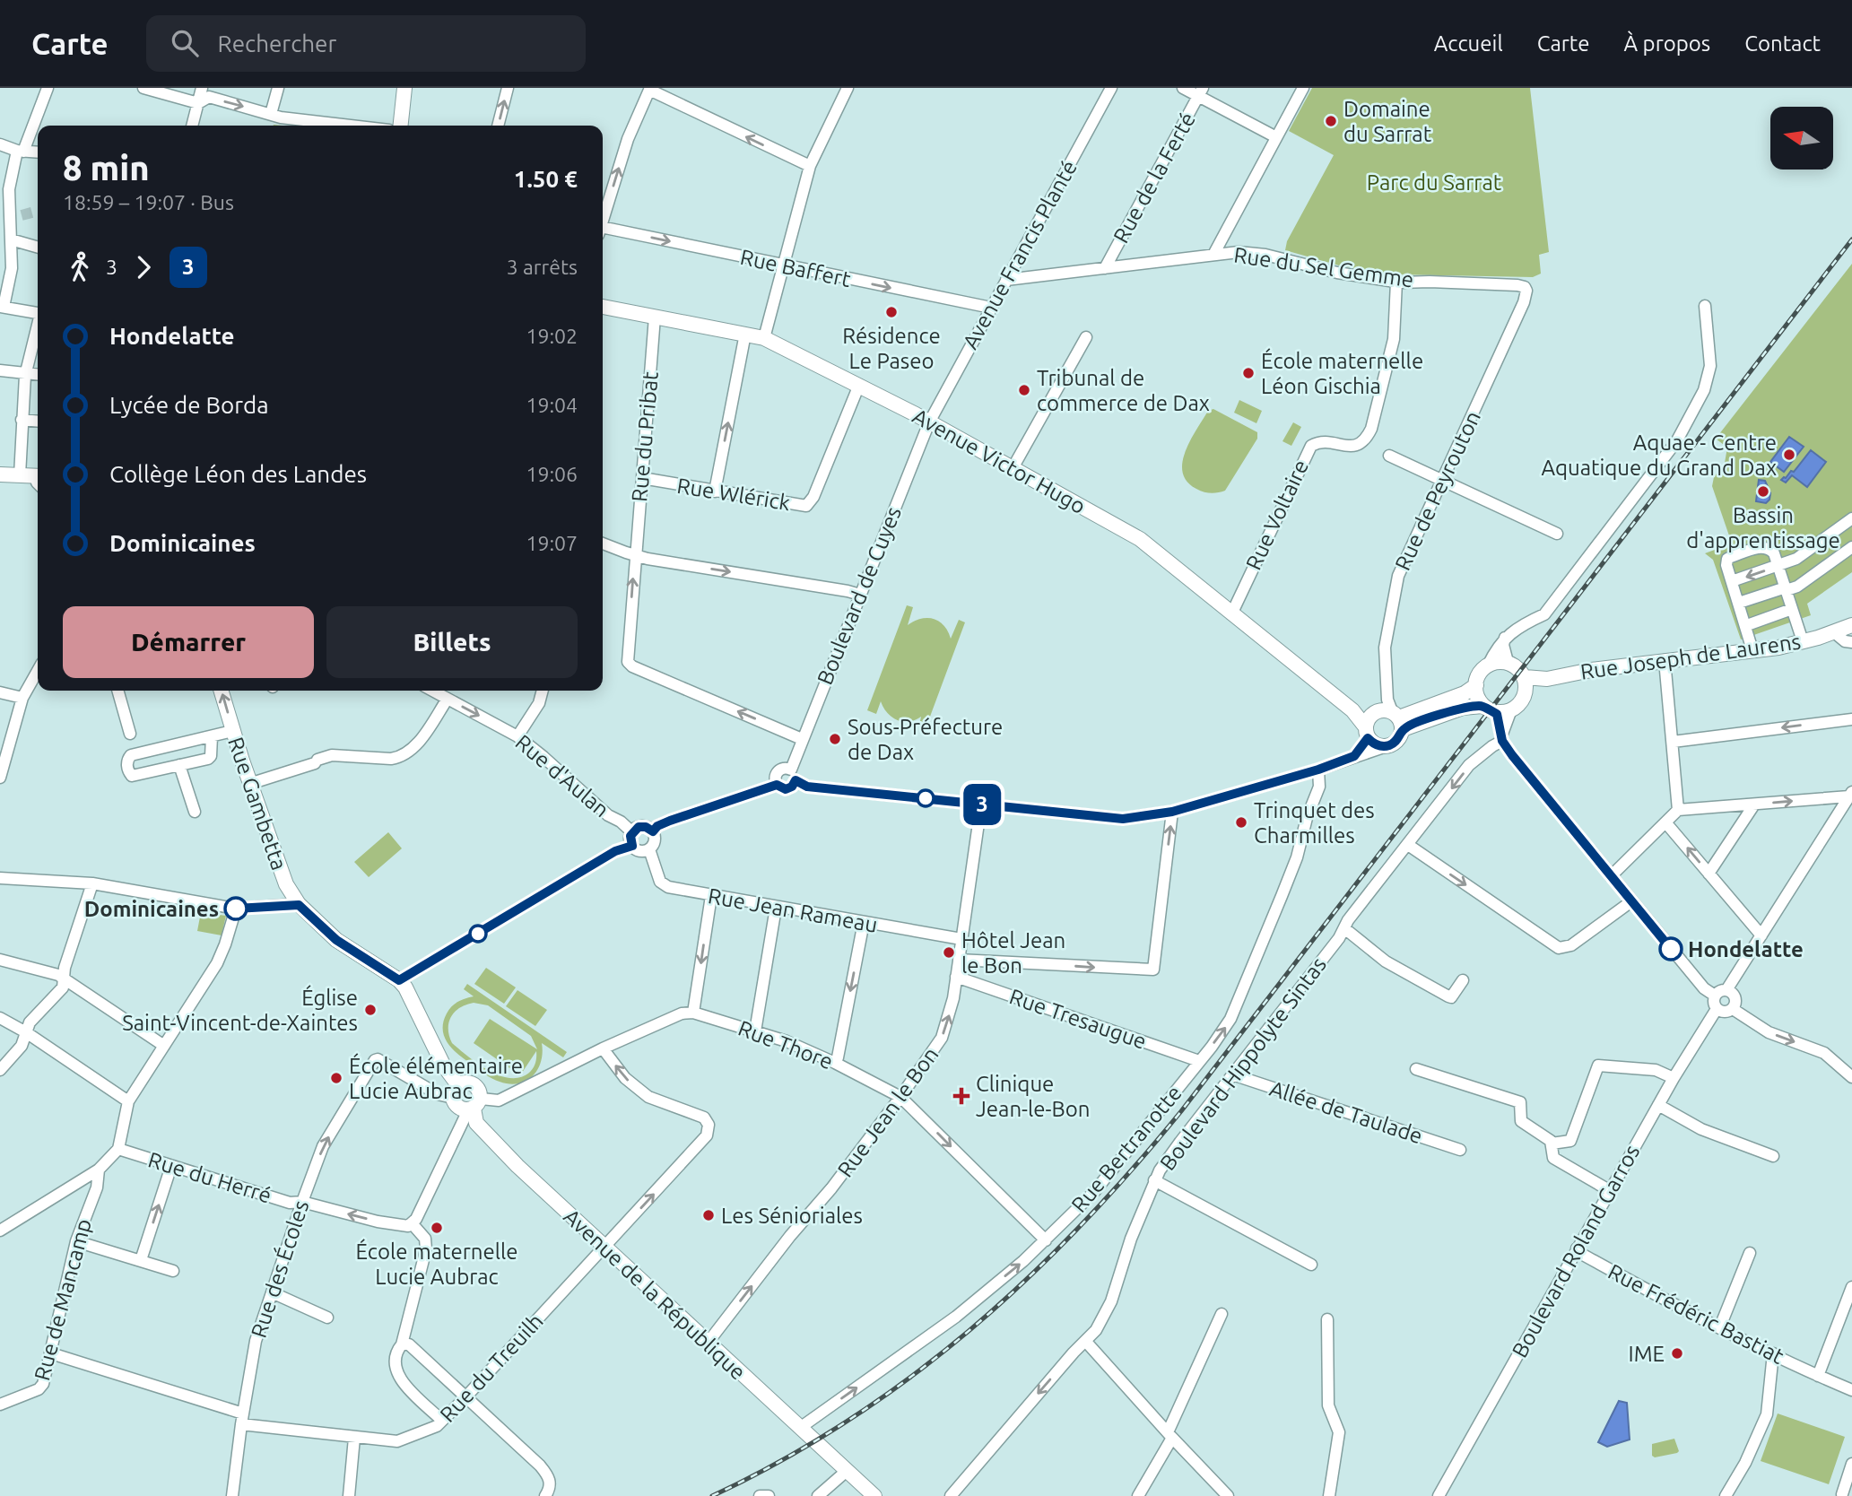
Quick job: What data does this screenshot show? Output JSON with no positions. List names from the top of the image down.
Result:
{
  "streets": {
    "main road": [
      "Avenue Victor Hugo",
      "Rue Joseph de Laurens",
      "Rue Gambetta",
      "Avenue de la République"
    ],
    "street": [
      "Rue de la Ferté",
      "Avenue Francis Planté",
      "Rue du Sel Gemme",
      "Rue Baffert",
      "Rue du Pribat",
      "Rue de Peyrouton",
      "Rue Wlérick",
      "Rue Voltaire",
      "Boulevard de Cuyes",
      "Rue d'Aulan",
      "Rue Jean Rameau",
      "Rue Tresaugue",
      "Rue Thore",
      "Boulevard Hippolyte Sintas",
      "Rue Jean le Bon",
      "Allée de Taulade",
      "Rue Bertranotte",
      "Rue du Herré",
      "Boulevard Roland Garros",
      "Rue des Écoles",
      "Rue de Mancamp",
      "Rue Frédéric Bastiat",
      "Rue du Treuilh"
    ]
  },
  "crossings": [
    ["Rue de la Ferté", "Rue du Sel Gemme"],
    ["Avenue Francis Planté", "Rue du Sel Gemme"],
    ["Avenue Francis Planté", "Rue Baffert"],
    ["Avenue Francis Planté", "Avenue Victor Hugo"],
    ["Avenue Francis Planté", "Boulevard de Cuyes"],
    ["Rue du Sel Gemme", "Rue de Peyrouton"],
    ["Rue du Sel Gemme", "Rue Voltaire"],
    ["Rue du Pribat", "Avenue Victor Hugo"],
    ["Rue du Pribat", "Rue Wlérick"],
    ["Rue du Pribat", "Boulevard de Cuyes"],
    ["Avenue Victor Hugo", "Rue Wlérick"],
    ["Avenue Victor Hugo", "Rue Voltaire"],
    ["Avenue Victor Hugo", "Boulevard de Cuyes"],
    ["Rue d'Aulan", "Rue Jean Rameau"],
    ["Rue Jean Rameau", "Rue Jean le Bon"],
    ["Rue Tresaugue", "Rue Jean le Bon"],
    ["Rue Tresaugue", "Rue Bertranotte"],
    ["Rue Thore", "Rue Jean le Bon"],
    ["Rue Thore", "Rue Bertranotte"],
    ["Boulevard Hippolyte Sintas", "Allée de Taulade"],
    ["Rue Jean le Bon", "Avenue de la République"],
    ["Rue Bertranotte", "Avenue de la République"],
    ["Rue du Herré", "Rue des Écoles"],
    ["Boulevard Roland Garros", "Rue Frédéric Bastiat"],
    ["Rue des Écoles", "Avenue de la République"],
    ["Rue des Écoles", "Rue du Treuilh"],
    ["Avenue de la République", "Rue du Treuilh"],
    ["Rue de Mancamp", "Rue du Treuilh"]
  ],
  "one_way": [
    "Rue Baffert",
    "Rue du Pribat",
    "Rue Thore",
    "Boulevard Hippolyte Sintas",
    "Rue Jean le Bon",
    "Rue Bertranotte",
    "Rue du Herré"
  ],
  "parks": ["Parc du Sarrat"],
  "places": {
    "other": [
      "Domaine du Sarrat",
      "Résidence Le Paseo",
      "École maternelle Léon Gischia",
      "Tribunal de commerce de Dax",
      "Aquae - Centre Aquatique du Grand Dax",
      "Bassin d'apprentissage",
      "Sous-Préfecture de Dax",
      "Trinquet des Charmilles",
      "Dominicaines",
      "Hondelatte",
      "Hôtel Jean le Bon",
      "Église Saint-Vincent-de-Xaintes",
      "École élémentaire Lucie Aubrac",
      "Les Sénioriales",
      "École maternelle Lucie Aubrac",
      "IME"
    ],
    "health": ["Clinique Jean-le-Bon"]
  },
  "lines": ["bus line 3"],
  "north": "left",
  "page": {
    "header": "Carte",
    "search": "Rechercher",
    "nav": [
      "Accueil",
      "Carte",
      "À propos",
      "Contact"
    ],
    "on_map": "3",
    "heading": ["8 min", "18:59 – 19:07 · Bus", "1.50 €"],
    "legs": ["3", "3", "3 arrêts"],
    "list": [
      {
        "name": "Hondelatte",
        "value": "19:02"
      },
      {
        "name": "Lycée de Borda",
        "value": "19:04"
      },
      {
        "name": "Collège Léon des Landes",
        "value": "19:06"
      },
      {
        "name": "Dominicaines",
        "value": "19:07"
      }
    ],
    "buttons": ["Démarrer", "Billets"]
  }
}
